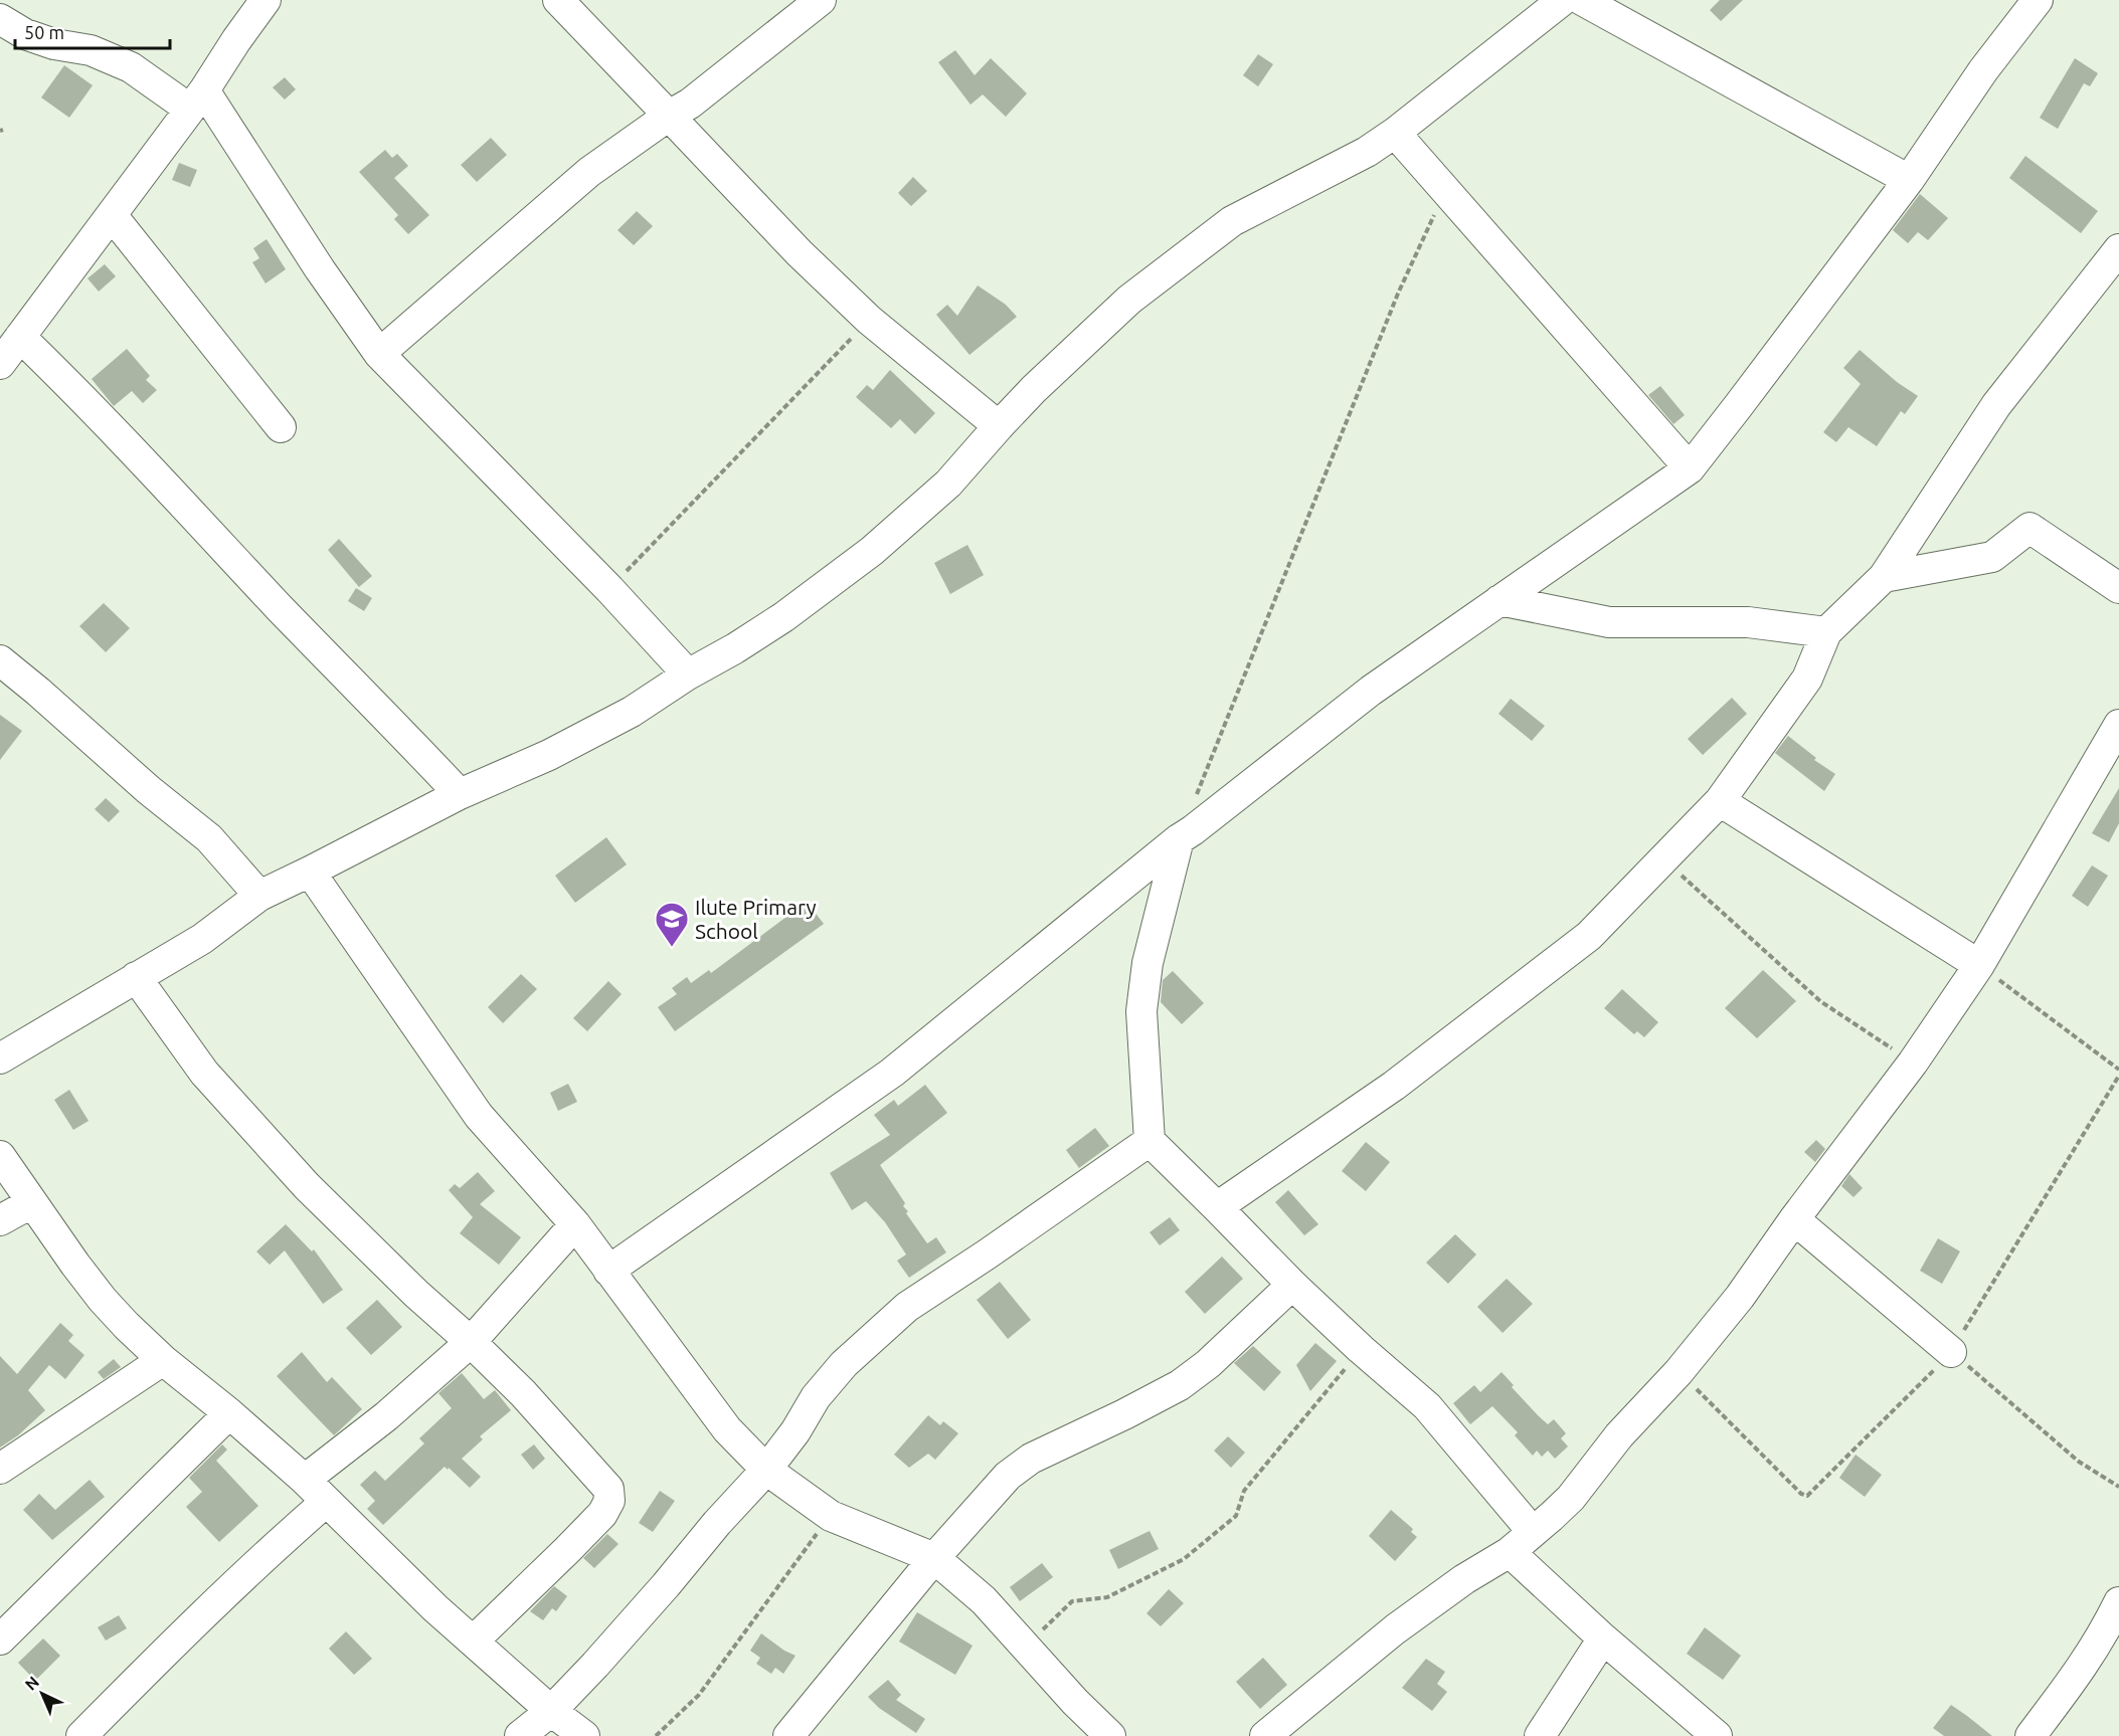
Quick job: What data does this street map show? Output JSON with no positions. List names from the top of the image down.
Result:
{
  "places": {
    "school or university": ["Ilute Primary School"]
  },
  "scale_bar": "50 m",
  "north": "top left"
}
